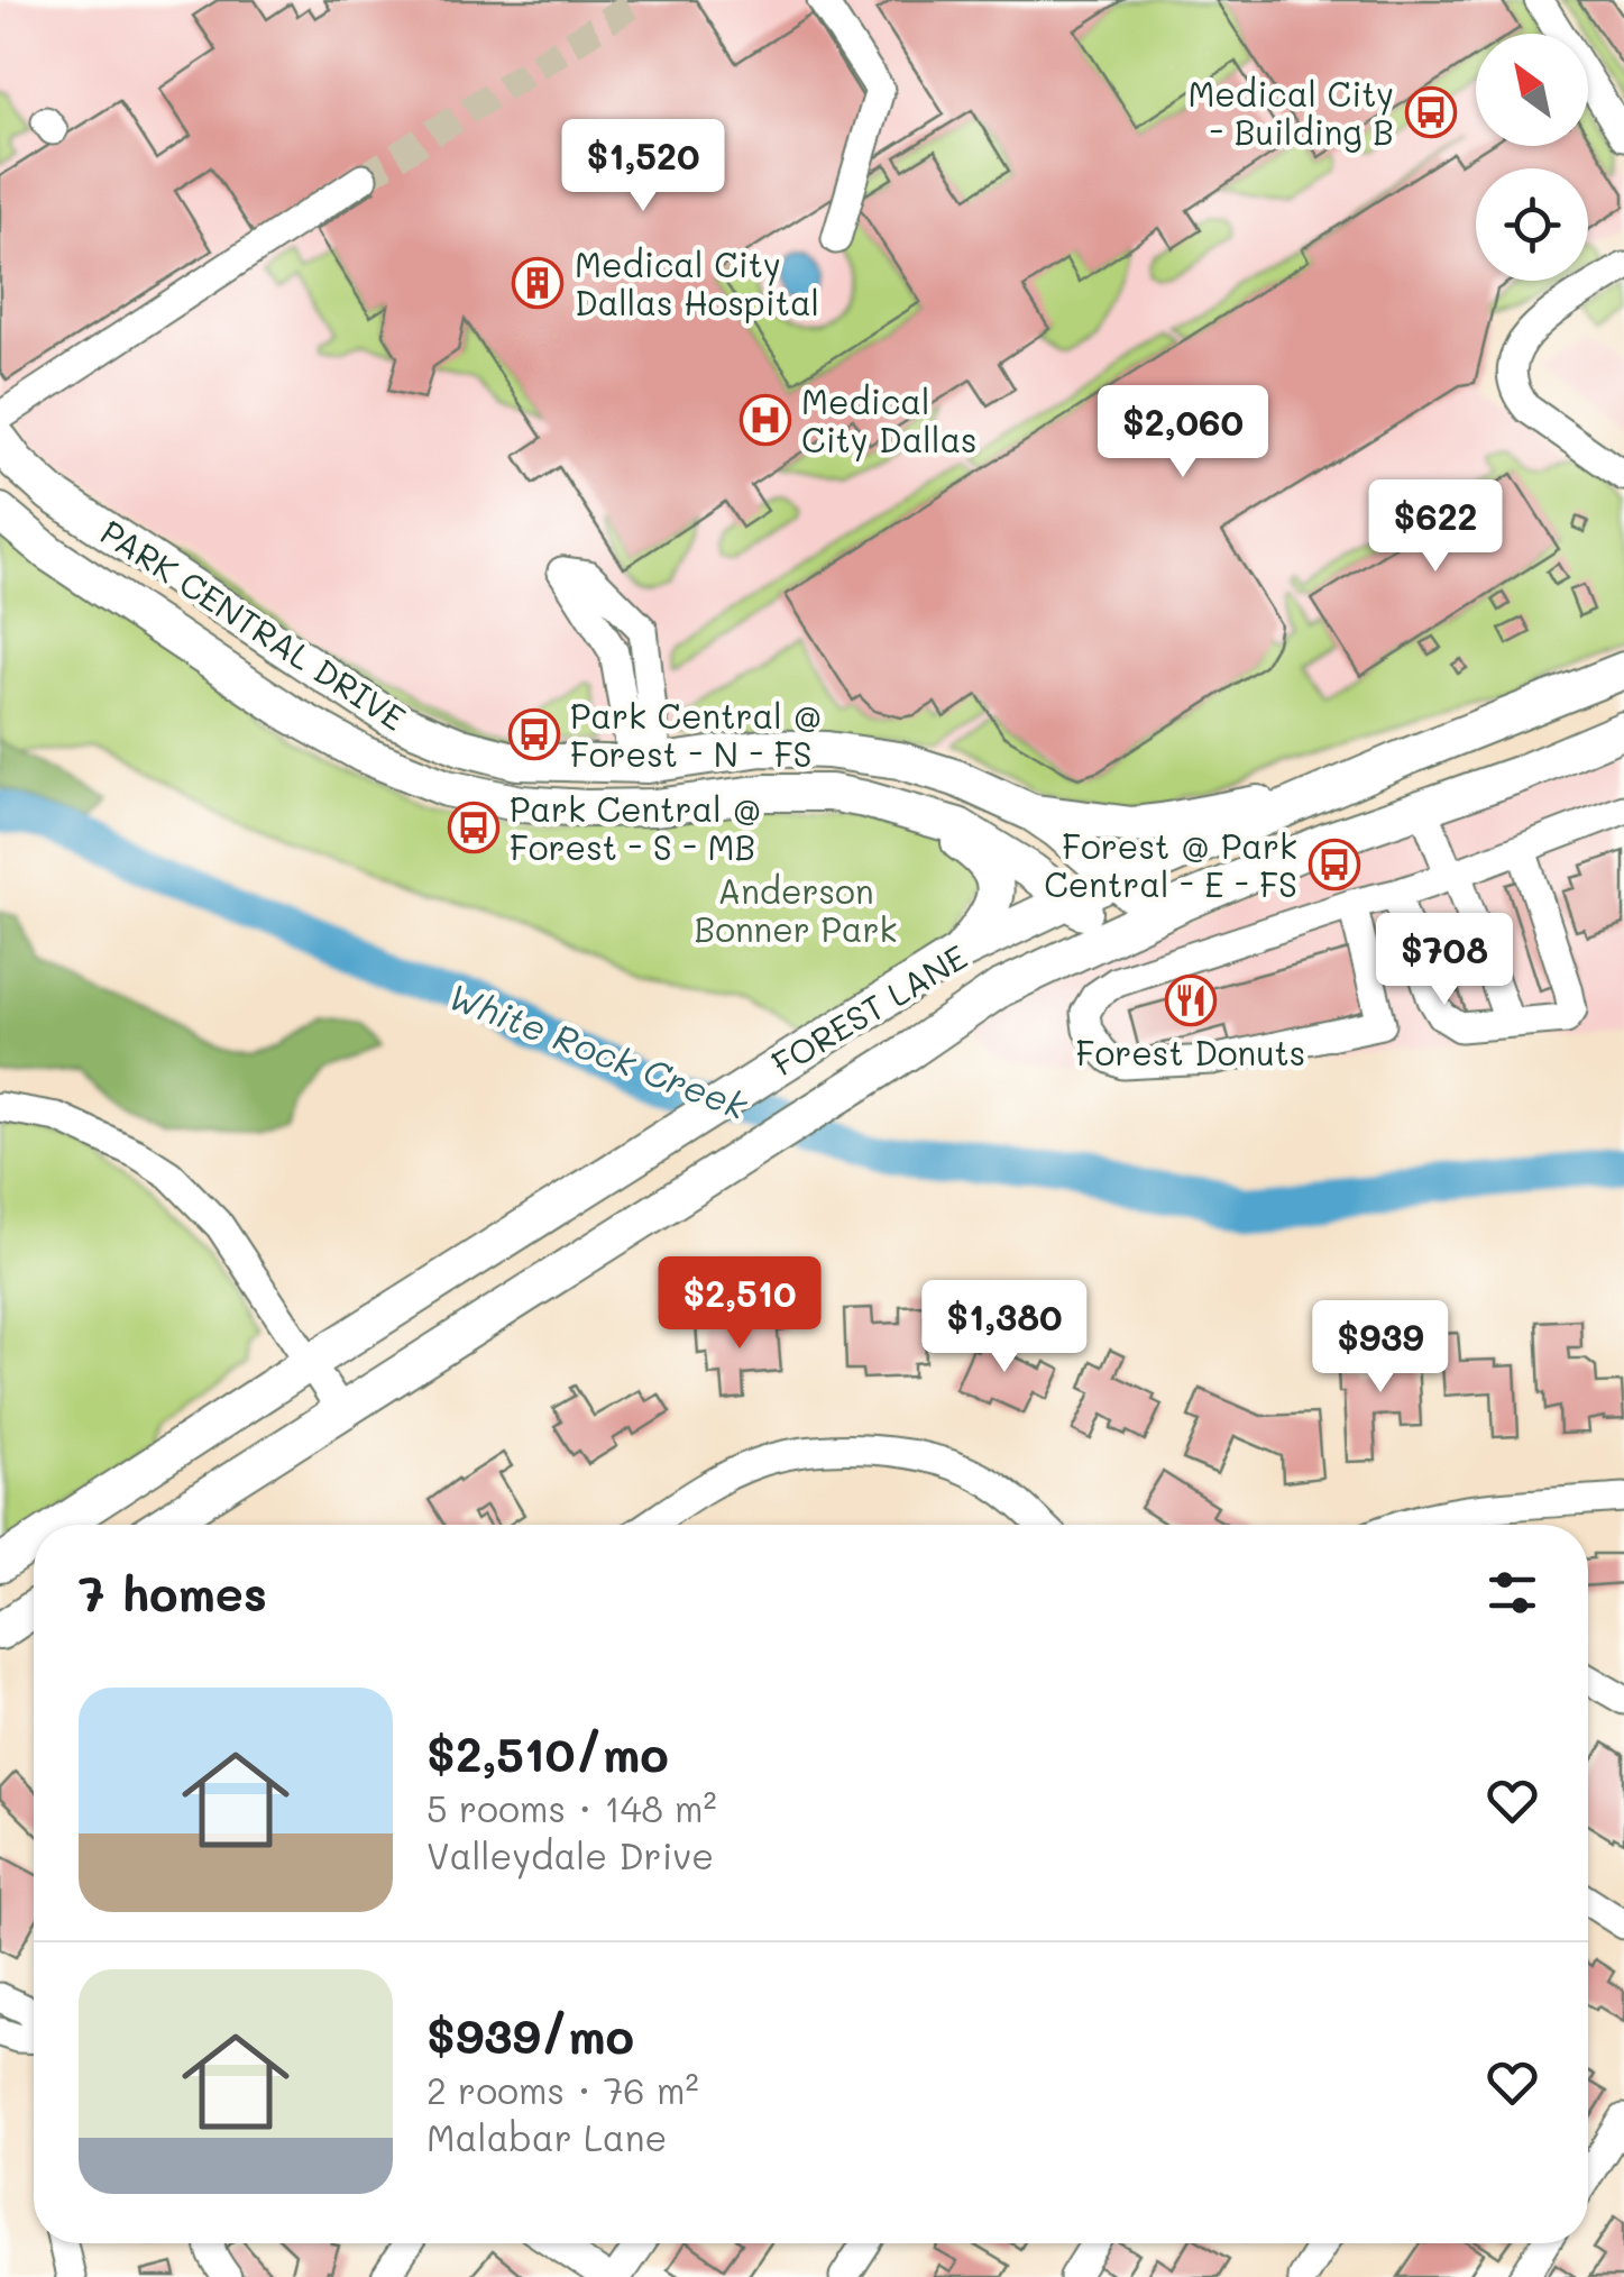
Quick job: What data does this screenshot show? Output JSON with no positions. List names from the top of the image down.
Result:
{
  "streets": {
    "main road": ["PARK CENTRAL DRIVE", "FOREST LANE"]
  },
  "crossings": [
    ["PARK CENTRAL DRIVE", "FOREST LANE"]
  ],
  "water": ["White Rock Creek"],
  "parks": ["Anderson Bonner Park"],
  "places": {
    "bus stop": [
      "Medical City - Building B",
      "Park Central @ Forest - N - FS",
      "Park Central @ Forest - S - MB",
      "Forest @ Park Central - E - FS"
    ],
    "building": ["Medical City Dallas Hospital"],
    "hospital": ["Medical City Dallas"],
    "restaurant": ["Forest Donuts"]
  },
  "north": "top left",
  "page": {
    "price": [
      "$1,520",
      "$2,060",
      "$622",
      "$708",
      "$2,510",
      "$1,380",
      "$939"
    ],
    "heading": "7 homes",
    "list": [
      {
        "name": "$2,510/mo",
        "note": "5 rooms · 148 m² · Valleydale Drive"
      },
      {
        "name": "$939/mo",
        "note": "2 rooms · 76 m² · Malabar Lane"
      }
    ]
  }
}
